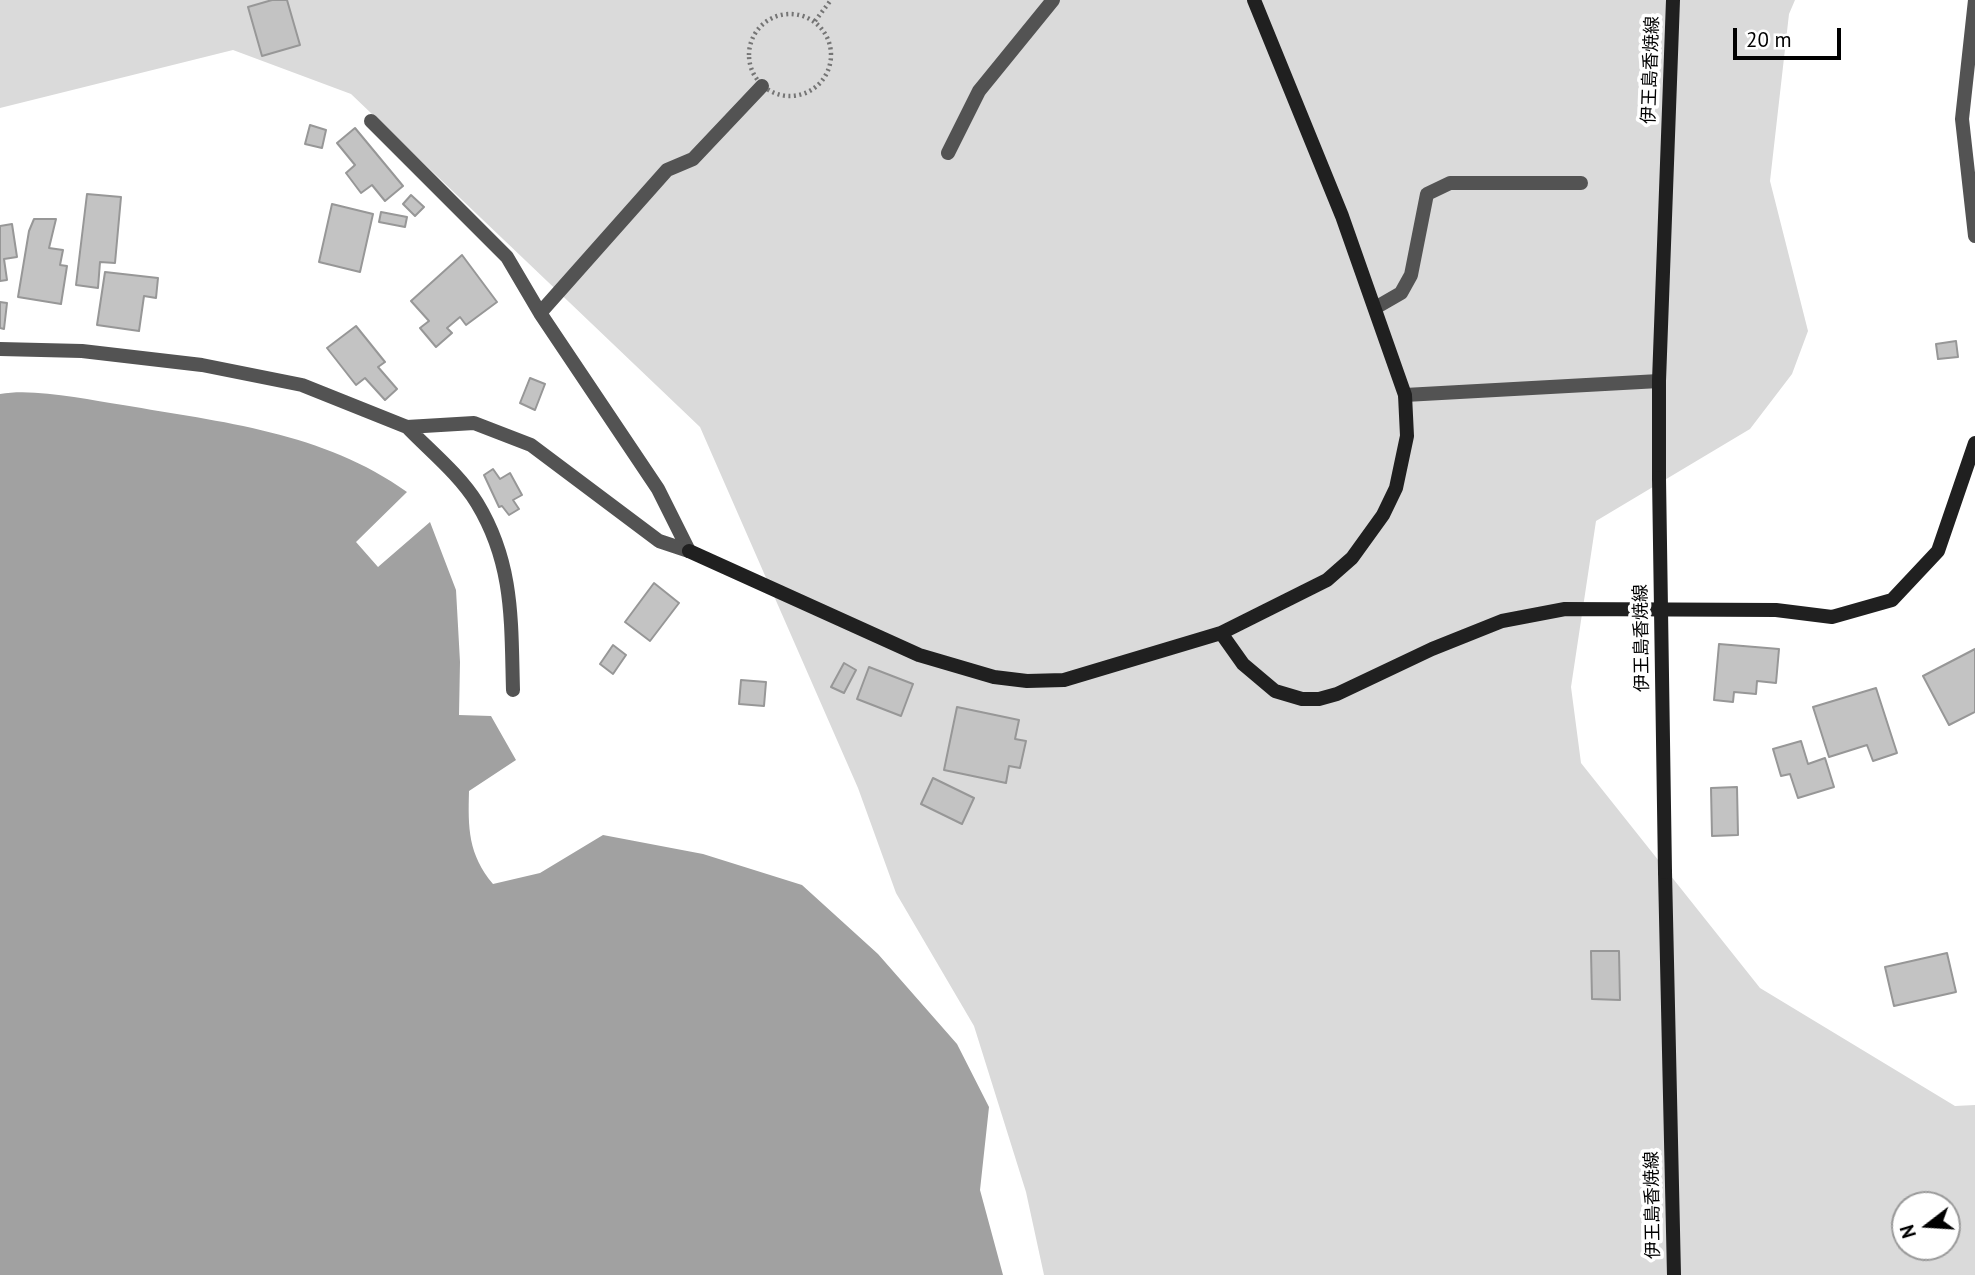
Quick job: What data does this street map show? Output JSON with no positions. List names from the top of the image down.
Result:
{
  "streets": {
    "street": ["伊王島香焼線"]
  },
  "scale_bar": "20 m",
  "north": "left"
}
